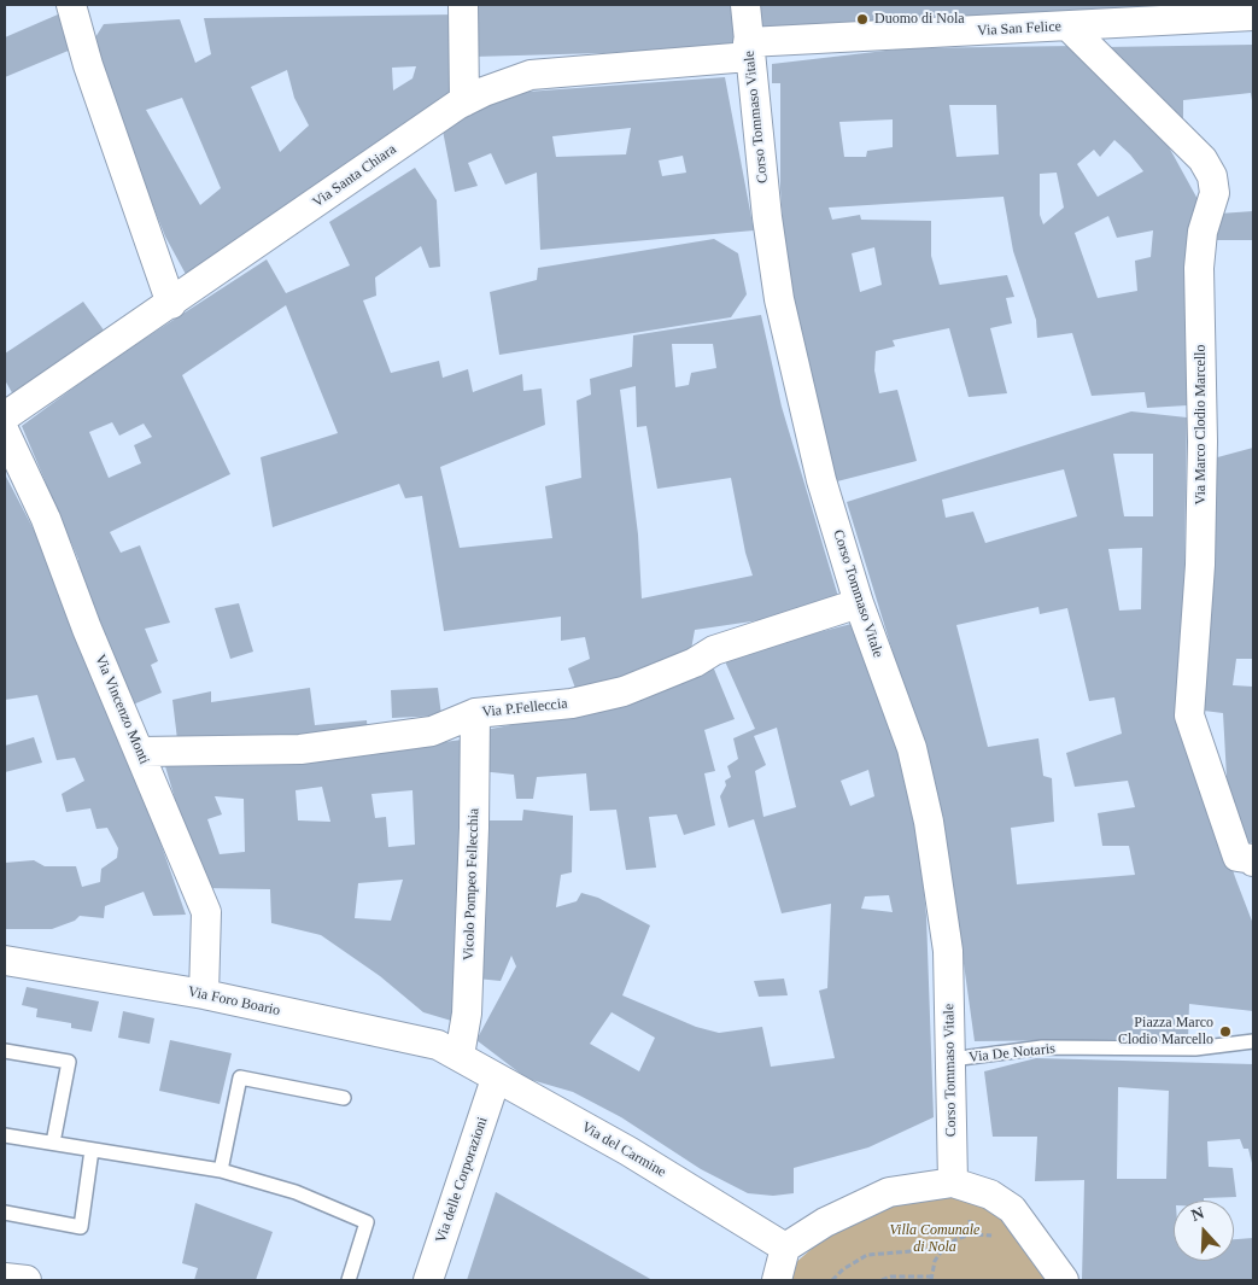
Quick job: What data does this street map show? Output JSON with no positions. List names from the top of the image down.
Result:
{
  "streets": {
    "street": [
      "Via San Felice",
      "Corso Tommaso Vitale",
      "Via Santa Chiara",
      "Via Marco Clodio Marcello",
      "Via P.Felleccia",
      "Via Vincenzo Monti",
      "Vicolo Pompeo Fellecchia",
      "Via Foro Boario",
      "Via del Carmine",
      "Via delle Corporazioni"
    ],
    "lane": ["Via De Notaris"]
  },
  "crossings": [
    ["Via San Felice", "Corso Tommaso Vitale"],
    ["Via San Felice", "Via Santa Chiara"],
    ["Via San Felice", "Via Marco Clodio Marcello"],
    ["Corso Tommaso Vitale", "Via Santa Chiara"],
    ["Corso Tommaso Vitale", "Via P.Felleccia"],
    ["Corso Tommaso Vitale", "Via De Notaris"],
    ["Via P.Felleccia", "Via Vincenzo Monti"],
    ["Via P.Felleccia", "Vicolo Pompeo Fellecchia"],
    ["Via Vincenzo Monti", "Via Foro Boario"],
    ["Vicolo Pompeo Fellecchia", "Via Foro Boario"],
    ["Vicolo Pompeo Fellecchia", "Via del Carmine"],
    ["Via Foro Boario", "Via del Carmine"],
    ["Via del Carmine", "Via delle Corporazioni"]
  ],
  "parks": ["Villa Comunale di Nola"],
  "places": ["Duomo di Nola", "Piazza Marco Clodio Marcello"],
  "north": "top"
}
